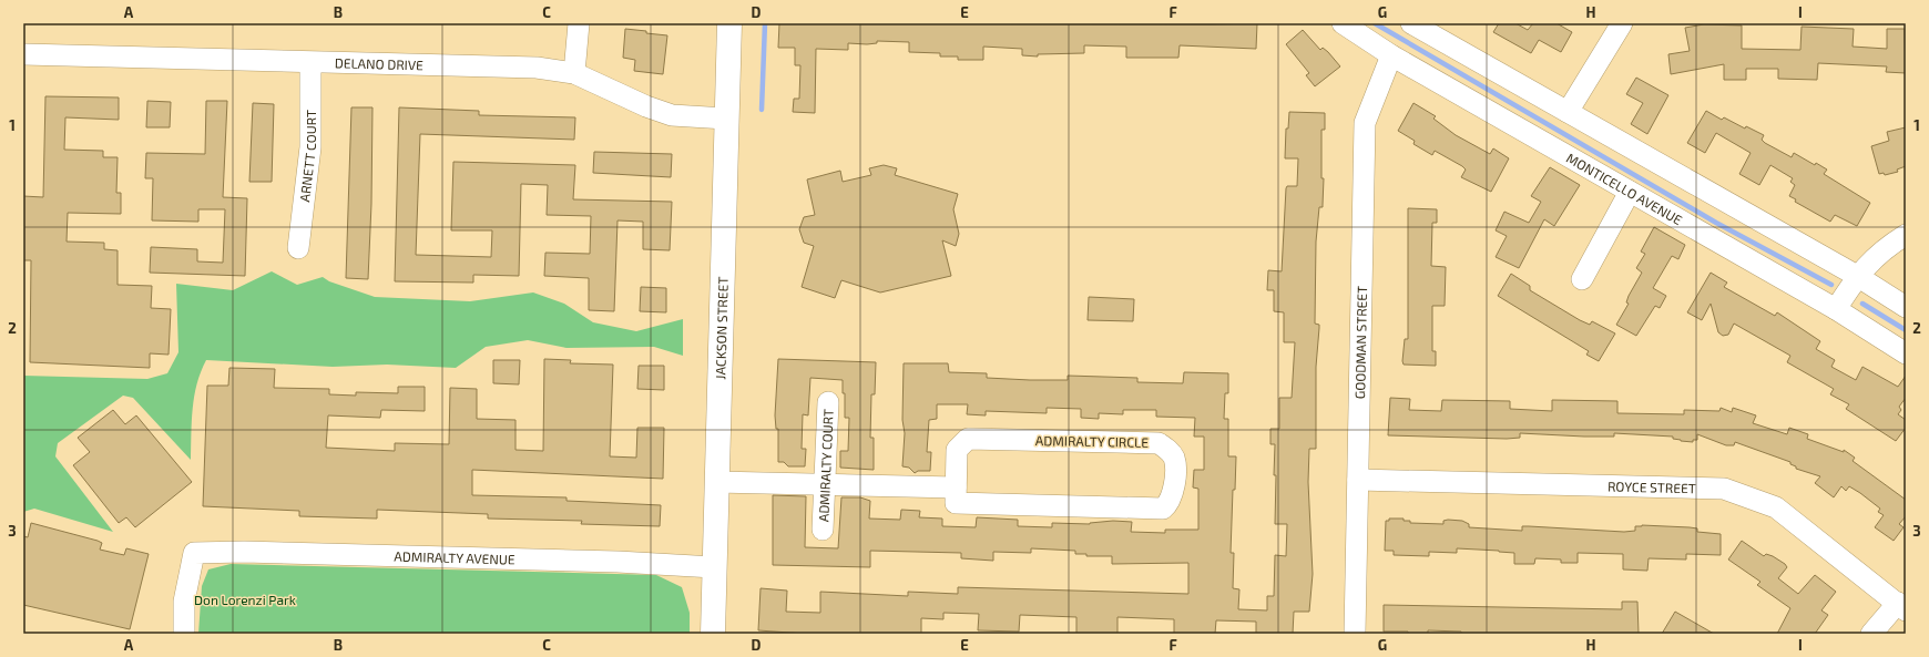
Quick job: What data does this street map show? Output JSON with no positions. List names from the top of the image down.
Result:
{
  "streets": {
    "main road": ["JACKSON STREET"],
    "street": [
      "DELANO DRIVE",
      "ARNETT COURT",
      "MONTICELLO AVENUE",
      "GOODMAN STREET",
      "ADMIRALTY CIRCLE",
      "ADMIRALTY COURT",
      "ROYCE STREET",
      "ADMIRALTY AVENUE"
    ]
  },
  "crossings": [
    ["DELANO DRIVE", "ARNETT COURT"],
    ["DELANO DRIVE", "JACKSON STREET"],
    ["MONTICELLO AVENUE", "GOODMAN STREET"],
    ["JACKSON STREET", "ADMIRALTY AVENUE"],
    ["GOODMAN STREET", "ROYCE STREET"]
  ],
  "parks": ["Don Lorenzi Park"],
  "grid": {
    "columns": [
      "A",
      "B",
      "C",
      "D",
      "E",
      "F",
      "G",
      "H",
      "I"
    ],
    "rows": ["1", "2", "3"]
  }
}
